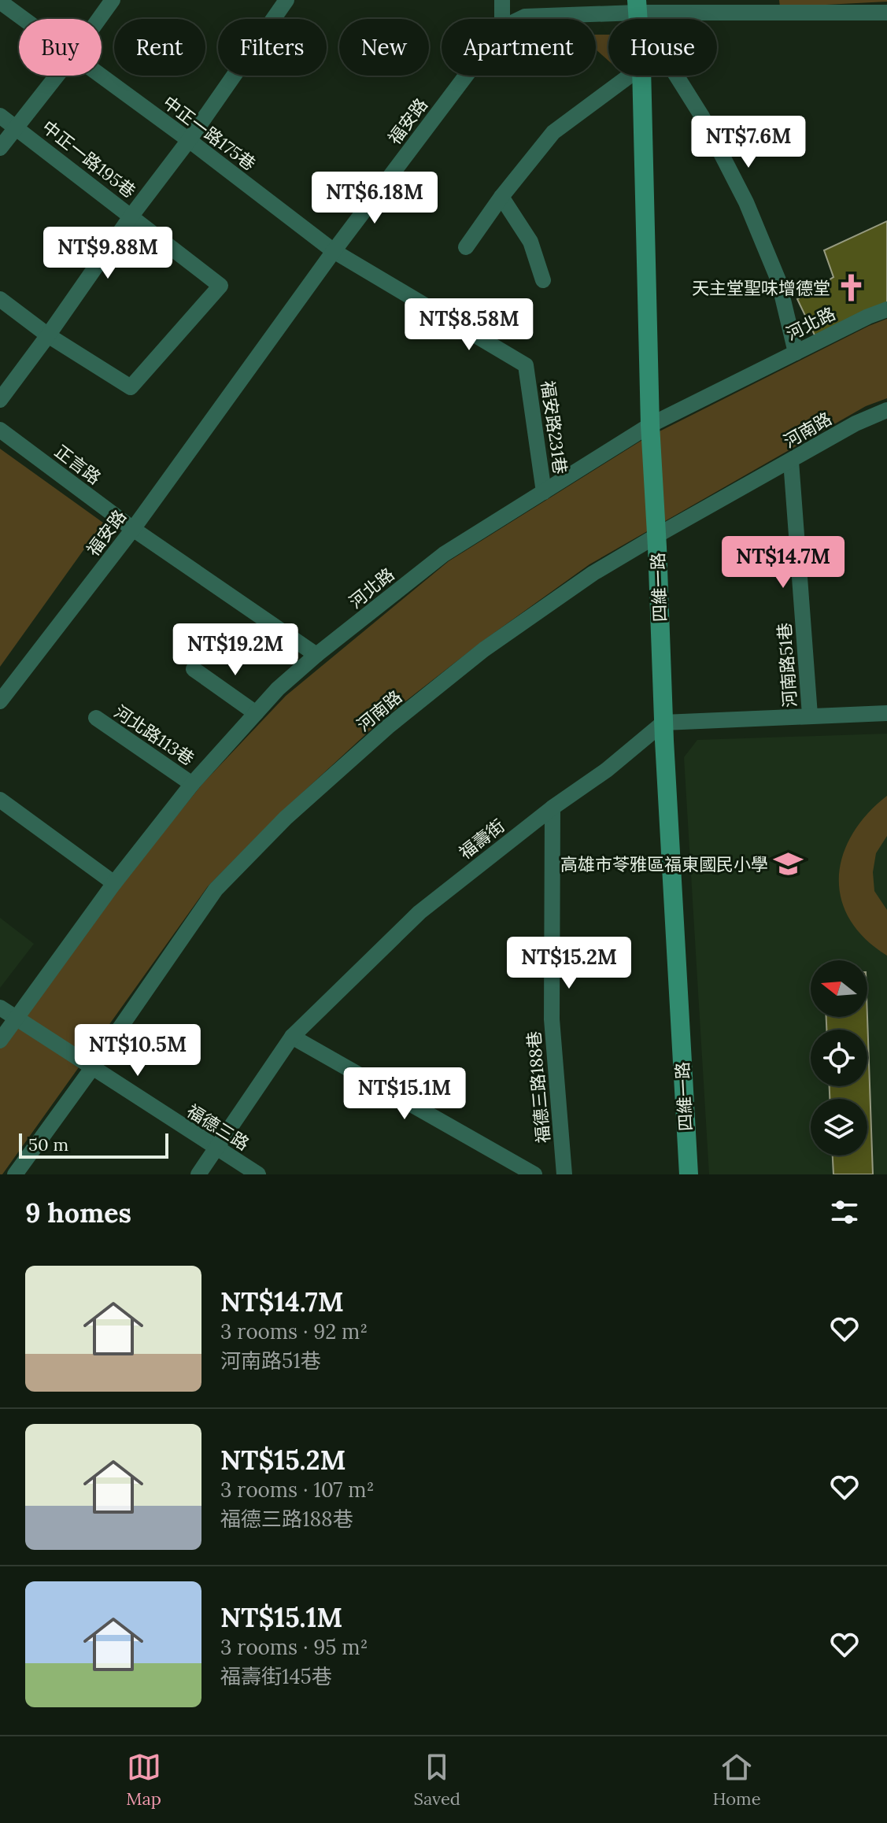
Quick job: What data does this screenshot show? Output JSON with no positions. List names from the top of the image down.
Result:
{
  "streets": {
    "street": [
      "福安路",
      "中正一路175巷",
      "中正一路195巷",
      "河北路",
      "福安路231巷",
      "河南路",
      "正言路",
      "四維一路",
      "河南路51巷",
      "河北路113巷",
      "福壽街",
      "福德三路188巷",
      "福德三路"
    ]
  },
  "crossings": [
    ["福安路", "中正一路175巷"],
    ["福安路", "福安路231巷"],
    ["福安路", "正言路"],
    ["中正一路175巷", "福安路231巷"],
    ["河北路", "福安路231巷"],
    ["河北路", "正言路"],
    ["河北路", "四維一路"],
    ["河北路", "河北路113巷"],
    ["河北路", "福德三路"],
    ["河南路", "四維一路"],
    ["河南路", "河南路51巷"],
    ["河南路", "福德三路"],
    ["四維一路", "福壽街"],
    ["福壽街", "福德三路188巷"],
    ["福壽街", "福德三路"]
  ],
  "places": {
    "church": ["天主堂聖味增德堂"],
    "school or university": ["高雄市苓雅區福東國民小學"]
  },
  "scale_bar": "50 m",
  "north": "left",
  "page": {
    "chip": [
      "Buy",
      "Rent",
      "Filters",
      "New",
      "Apartment",
      "House"
    ],
    "price": [
      "NT$7.6M",
      "NT$6.18M",
      "NT$9.88M",
      "NT$8.58M",
      "NT$14.7M",
      "NT$19.2M",
      "NT$15.2M",
      "NT$10.5M",
      "NT$15.1M"
    ],
    "scale": "50 m",
    "heading": "9 homes",
    "list": [
      {
        "name": "NT$14.7M",
        "note": "3 rooms · 92 m² · 河南路51巷"
      },
      {
        "name": "NT$15.2M",
        "note": "3 rooms · 107 m² · 福德三路188巷"
      },
      {
        "name": "NT$15.1M",
        "note": "3 rooms · 95 m² · 福壽街145巷"
      }
    ],
    "tabs": ["Map", "Saved", "Home"]
  }
}
